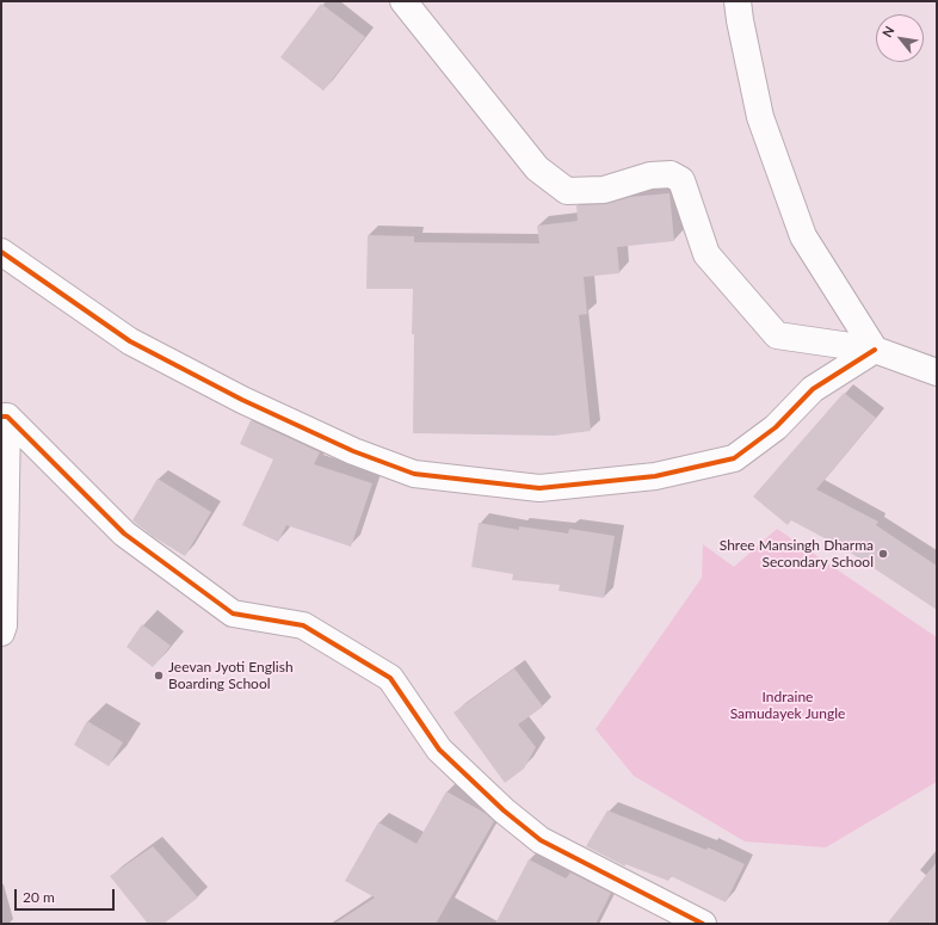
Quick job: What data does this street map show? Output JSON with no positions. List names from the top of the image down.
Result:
{
  "parks": ["Indraine Samudayek Jungle"],
  "places": ["Shree Mansingh Dharma Secondary School", "Jeevan Jyoti English Boarding School"],
  "scale_bar": "20 m",
  "north": "top left"
}
